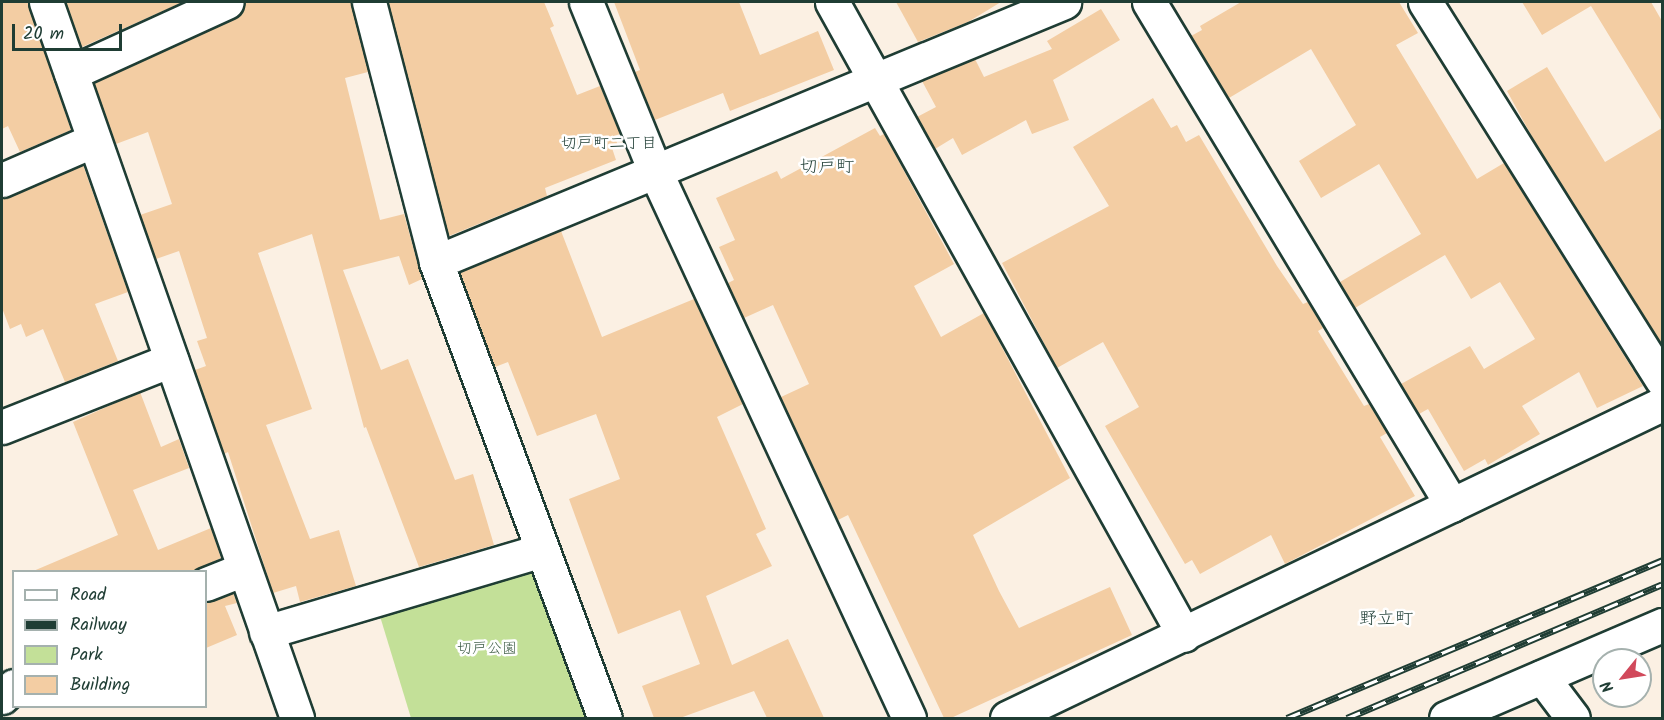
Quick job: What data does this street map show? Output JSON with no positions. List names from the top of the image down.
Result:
{
  "districts": ["切戸町二丁目", "切戸町", "野立町"],
  "parks": ["切戸公園"],
  "legend": [
    "Road",
    "Railway",
    "Park",
    "Building"
  ],
  "scale_bar": "20 m",
  "north": "bottom left"
}
